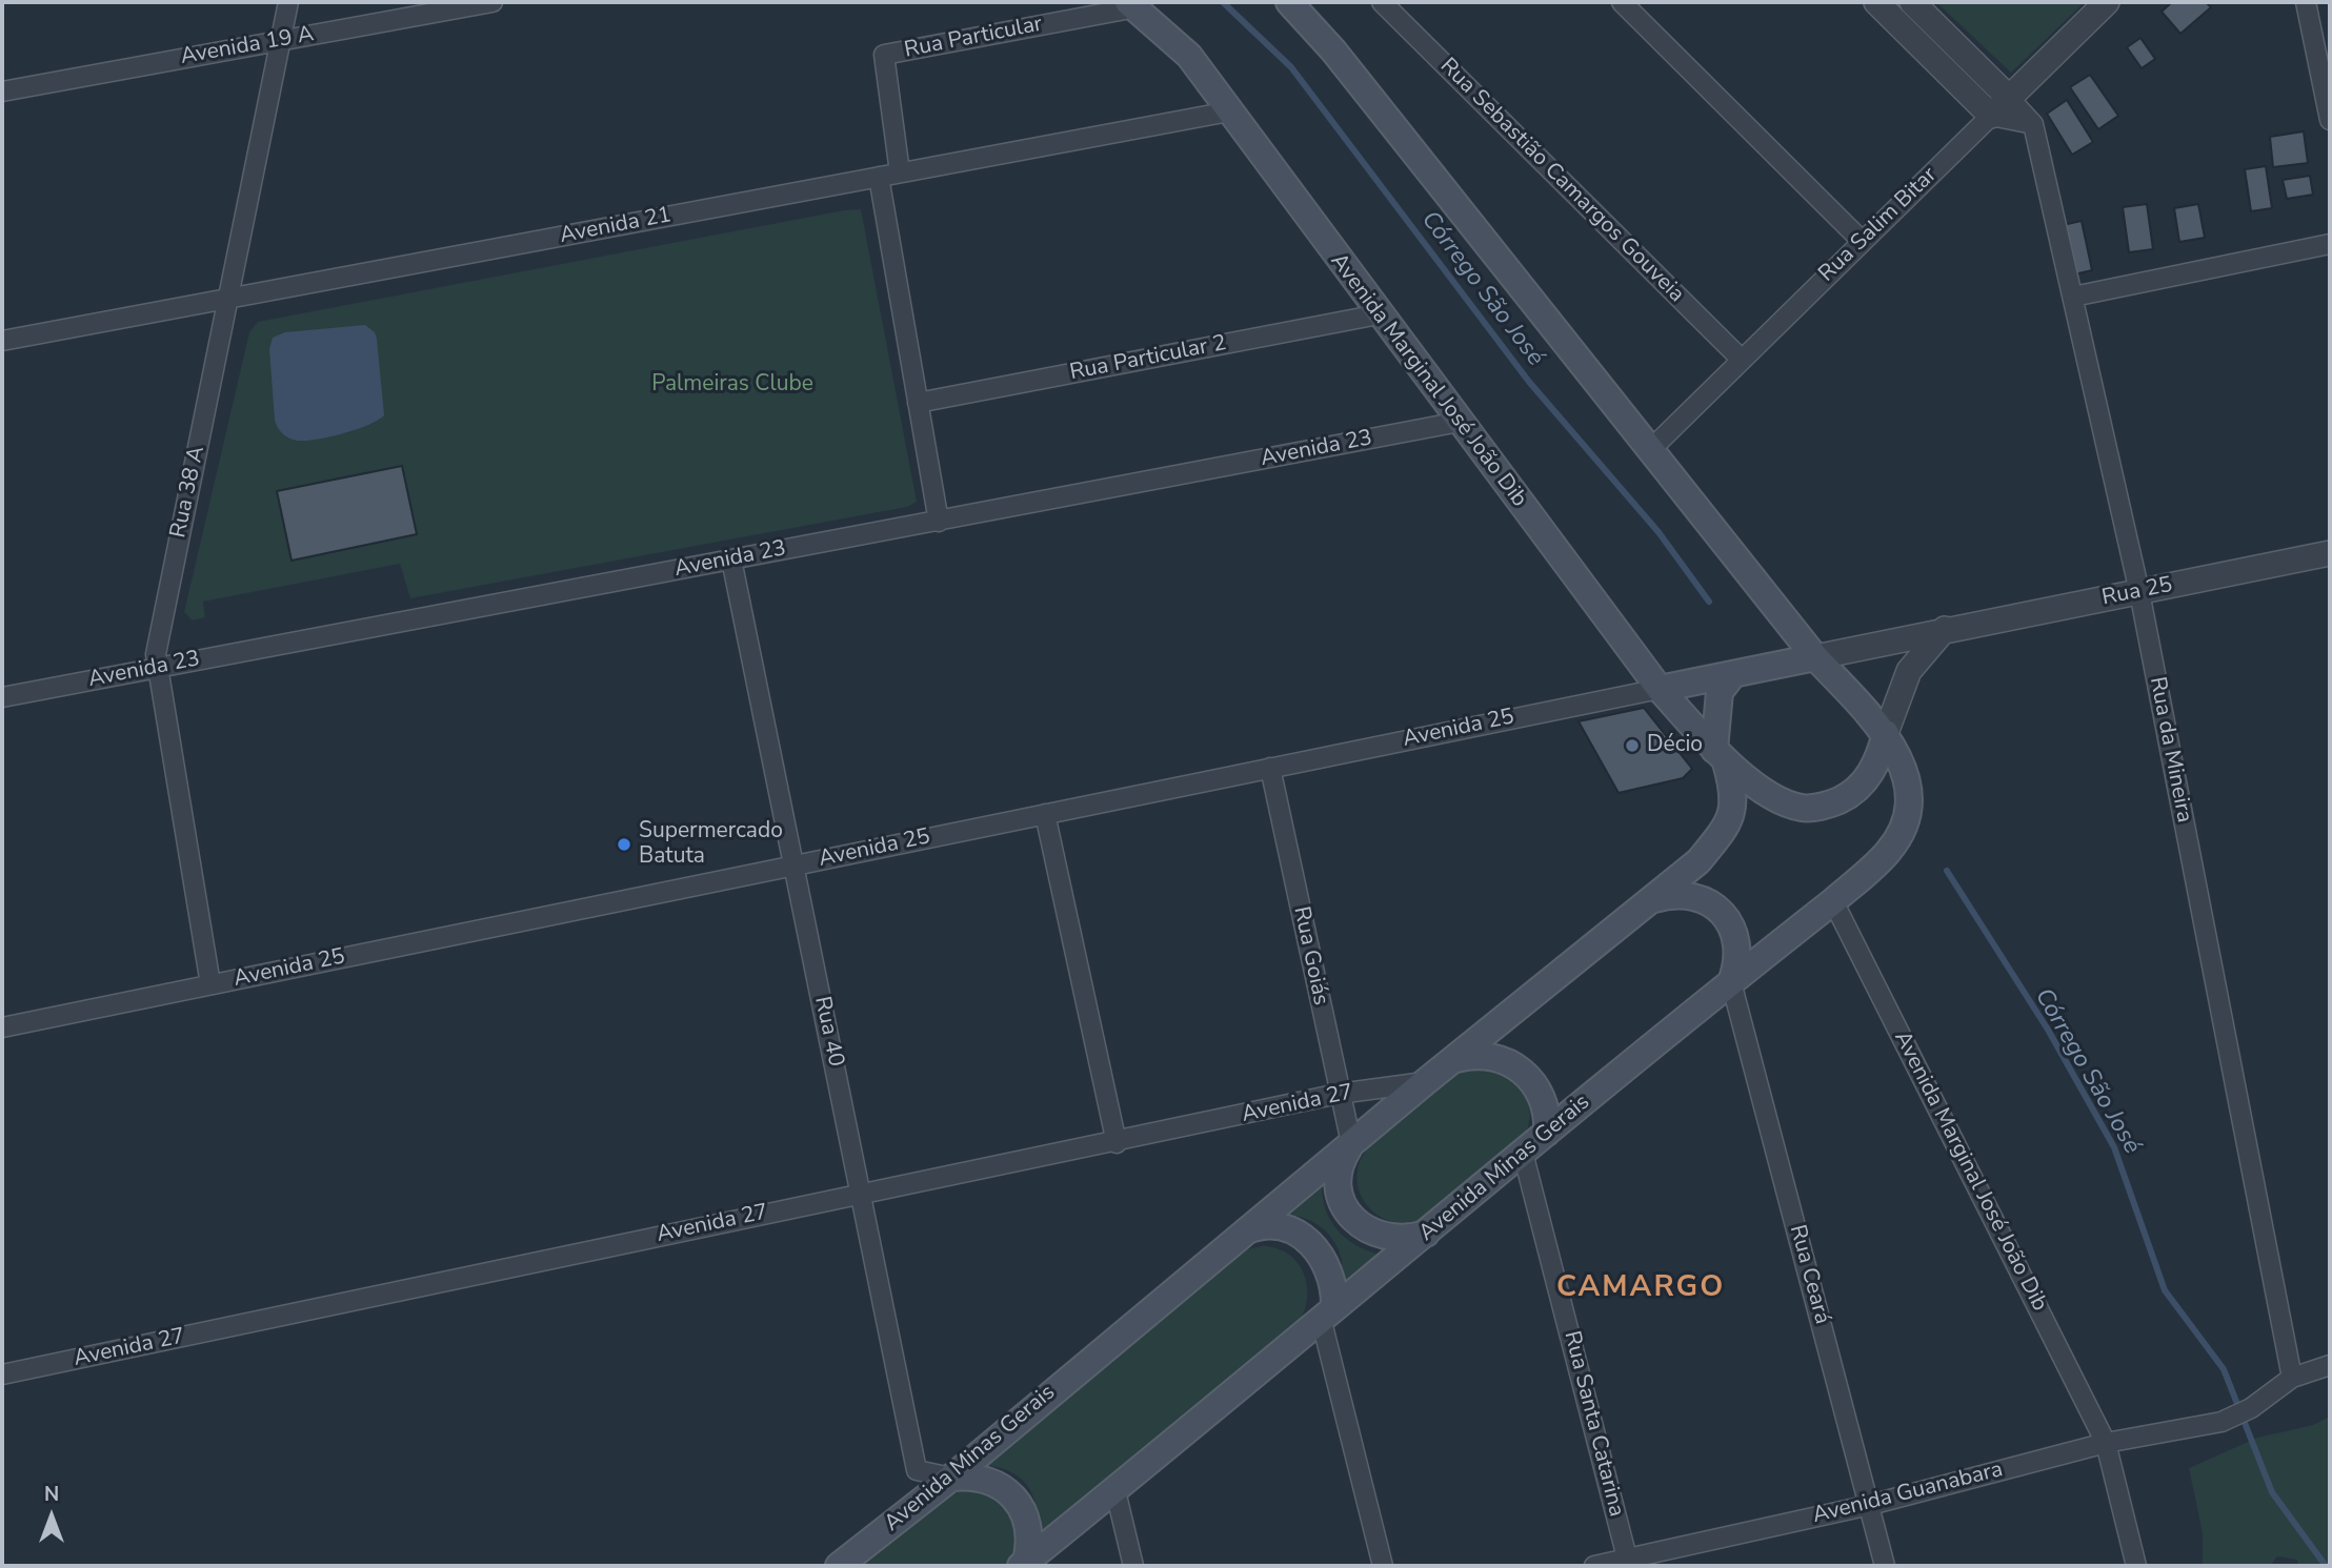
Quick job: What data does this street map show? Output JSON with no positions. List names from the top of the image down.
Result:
{
  "streets": {
    "main road": ["Avenida Marginal José João Dib", "Avenida Minas Gerais"],
    "street": [
      "Rua Particular",
      "Avenida 19 A",
      "Rua Sebastião Camargos Gouveia",
      "Rua Salim Bitar",
      "Avenida 21",
      "Rua Particular 2",
      "Avenida 23",
      "Rua 38 A",
      "Rua 25",
      "Avenida 25",
      "Rua da Mineira",
      "Rua Goiás",
      "Rua 40",
      "Avenida 27",
      "Rua Ceará",
      "Rua Santa Catarina",
      "Avenida Guanabara"
    ]
  },
  "crossings": [
    ["Rua Particular", "Avenida 21"],
    ["Rua Particular", "Avenida Marginal José João Dib"],
    ["Avenida 19 A", "Rua 38 A"],
    ["Rua Sebastião Camargos Gouveia", "Rua Salim Bitar"],
    ["Rua Salim Bitar", "Rua da Mineira"],
    ["Avenida 21", "Avenida Marginal José João Dib"],
    ["Avenida 21", "Rua 38 A"],
    ["Rua Particular 2", "Avenida Marginal José João Dib"],
    ["Avenida Marginal José João Dib", "Avenida 23"],
    ["Avenida Marginal José João Dib", "Rua 25"],
    ["Avenida Marginal José João Dib", "Avenida 25"],
    ["Avenida Marginal José João Dib", "Avenida Minas Gerais"],
    ["Avenida Marginal José João Dib", "Avenida Guanabara"],
    ["Avenida 23", "Rua 38 A"],
    ["Avenida 23", "Rua 40"],
    ["Rua 38 A", "Avenida 25"],
    ["Rua 25", "Rua da Mineira"],
    ["Rua 25", "Avenida Minas Gerais"],
    ["Avenida 25", "Rua Goiás"],
    ["Avenida 25", "Rua 40"],
    ["Rua da Mineira", "Avenida Guanabara"],
    ["Rua Goiás", "Avenida 27"],
    ["Rua Goiás", "Avenida Minas Gerais"],
    ["Rua 40", "Avenida 27"],
    ["Rua 40", "Avenida Minas Gerais"],
    ["Avenida 27", "Avenida Minas Gerais"],
    ["Avenida Minas Gerais", "Rua Ceará"],
    ["Avenida Minas Gerais", "Rua Santa Catarina"],
    ["Rua Ceará", "Avenida Guanabara"],
    ["Rua Santa Catarina", "Avenida Guanabara"]
  ],
  "districts": ["CAMARGO"],
  "water": ["Córrego São José"],
  "parks": ["Palmeiras Clube"],
  "places": ["Décio", "Supermercado Batuta"],
  "north": "top"
}
